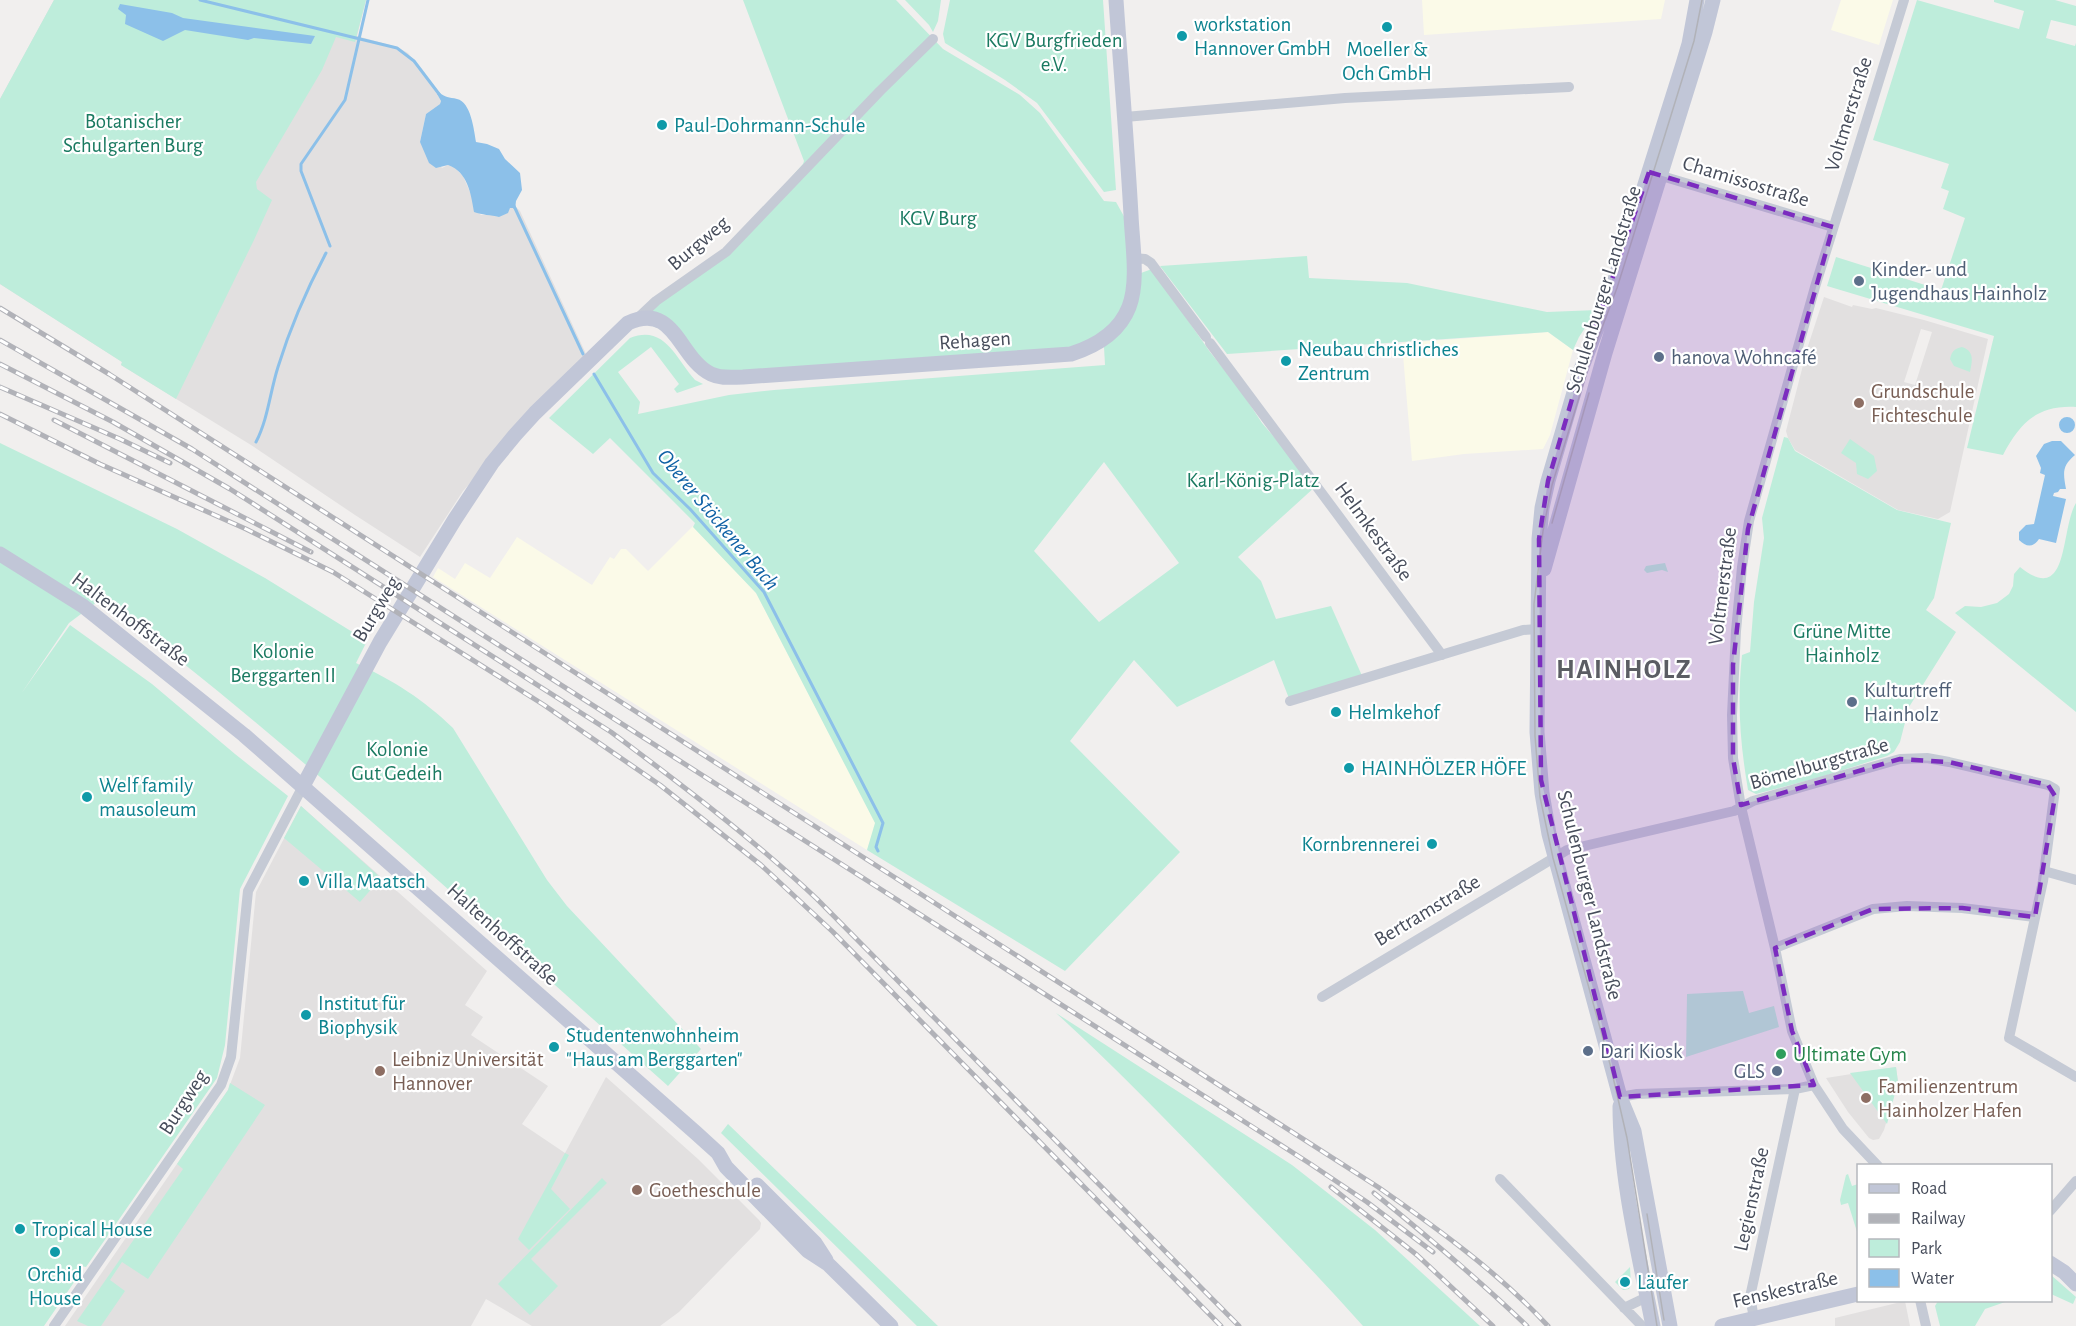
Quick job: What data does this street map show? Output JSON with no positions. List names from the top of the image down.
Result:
{
  "streets": {
    "street": [
      "Voltmerstraße",
      "Chamissostraße",
      "Burgweg",
      "Schulenburger Landstraße",
      "Rehagen",
      "Helmkestraße",
      "Haltenhoffstraße",
      "Bömelburgstraße",
      "Bertramstraße",
      "Legienstraße",
      "Fenskestraße"
    ]
  },
  "crossings": [
    ["Voltmerstraße", "Chamissostraße"],
    ["Voltmerstraße", "Bömelburgstraße"],
    ["Chamissostraße", "Schulenburger Landstraße"],
    ["Burgweg", "Rehagen"],
    ["Burgweg", "Haltenhoffstraße"],
    ["Schulenburger Landstraße", "Bömelburgstraße"],
    ["Schulenburger Landstraße", "Bertramstraße"],
    ["Rehagen", "Helmkestraße"],
    ["Bömelburgstraße", "Bertramstraße"],
    ["Legienstraße", "Fenskestraße"]
  ],
  "districts": ["HAINHOLZ"],
  "water": ["Oberer Stöckener Bach"],
  "parks": [
    "KGV Burgfrieden e.V.",
    "Botanischer Schulgarten Burg",
    "KGV Burg",
    "Karl-König-Platz",
    "Grüne Mitte Hainholz",
    "Kolonie Berggarten II",
    "Kolonie Gut Gedeih"
  ],
  "places": [
    "Moeller & Och GmbH",
    "workstation Hannover GmbH",
    "Paul-Dohrmann-Schule",
    "Kinder- und Jugendhaus Hainholz",
    "hanova Wohncafé",
    "Neubau christliches Zentrum",
    "Grundschule Fichteschule",
    "Kulturtreff Hainholz",
    "Helmkehof",
    "HAINHÖLZER HÖFE",
    "Welf family mausoleum",
    "Kornbrennerei",
    "Villa Maatsch",
    "Institut für Biophysik",
    "Studentenwohnheim \"Haus am Berggarten\"",
    "Dari Kiosk",
    "Ultimate Gym",
    "Leibniz Universität Hannover",
    "GLS",
    "Familienzentrum Hainholzer Hafen",
    "Goetheschule",
    "Tropical House",
    "Orchid House",
    "Läufer"
  ],
  "legend": [
    "Road",
    "Railway",
    "Park",
    "Water"
  ]
}
